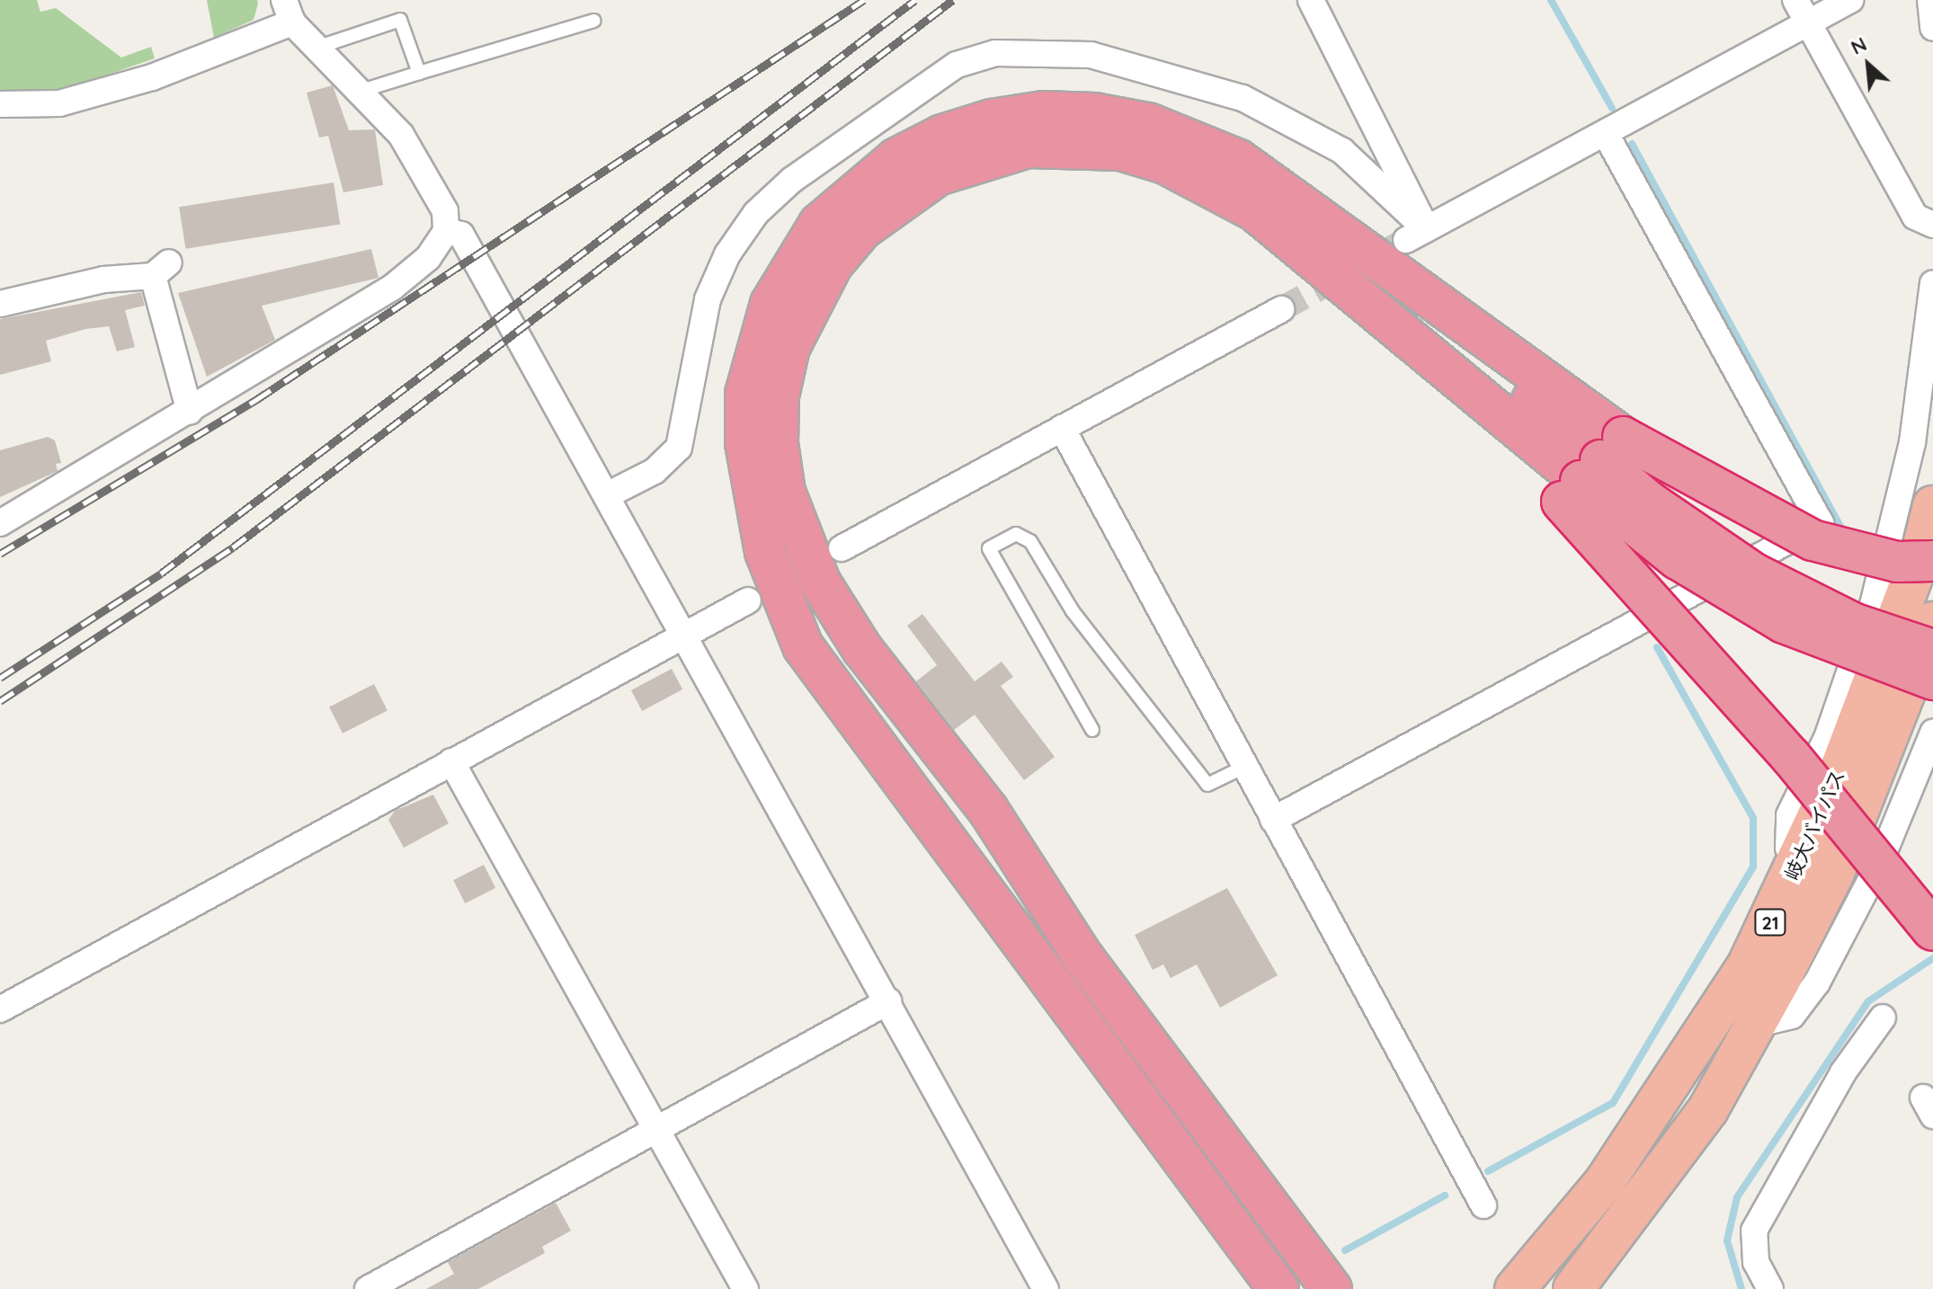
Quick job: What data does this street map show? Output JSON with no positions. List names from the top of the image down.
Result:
{
  "streets": {
    "highway": ["岐大バイパス", "21"]
  },
  "north": "top left"
}
